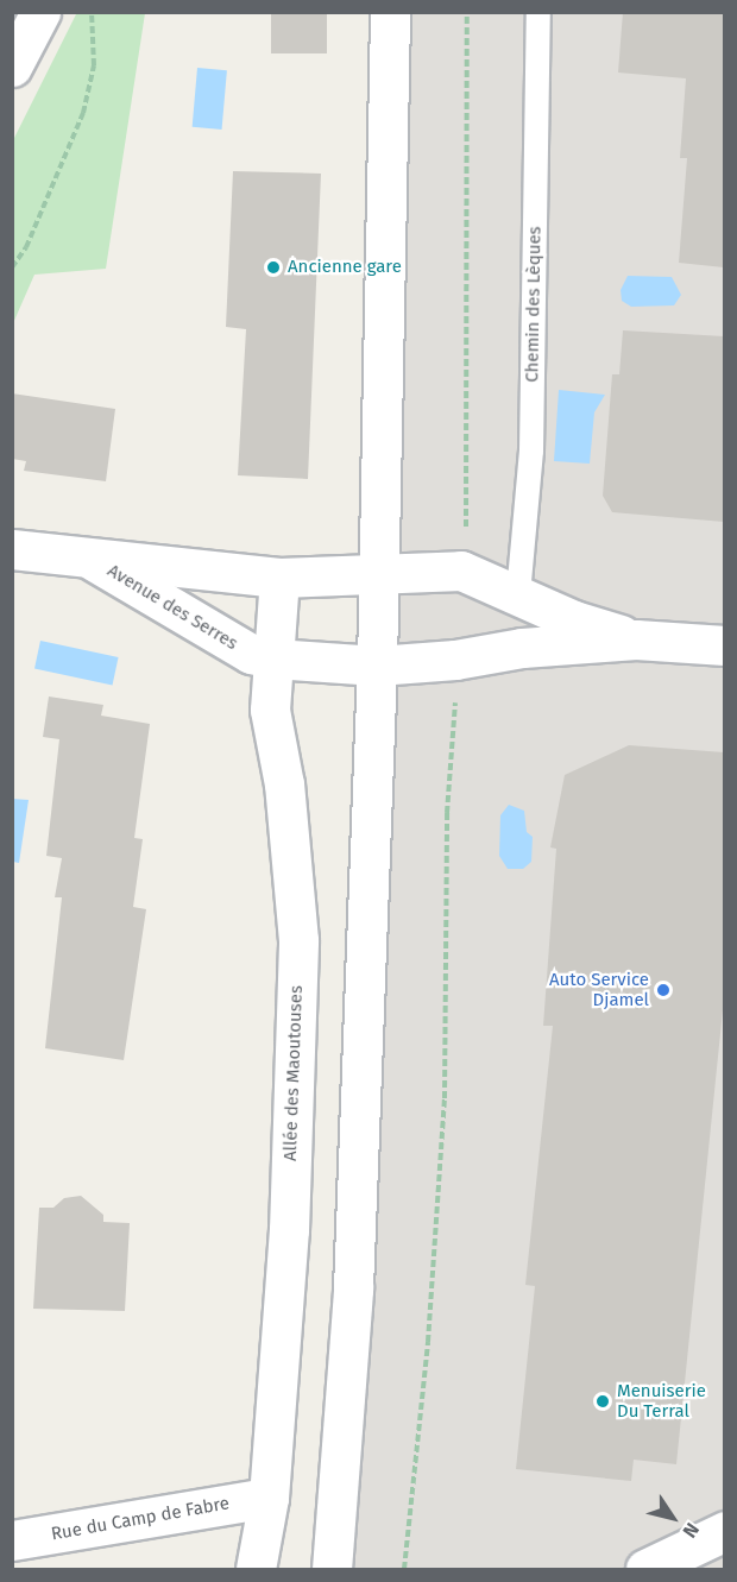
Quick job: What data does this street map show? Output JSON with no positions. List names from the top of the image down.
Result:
{
  "streets": {
    "street": ["Avenue des Serres", "Allée des Maoutouses", "Rue du Camp de Fabre"],
    "lane": ["Chemin des Lèques"]
  },
  "crossings": [
    ["Chemin des Lèques", "Avenue des Serres"],
    ["Avenue des Serres", "Allée des Maoutouses"],
    ["Allée des Maoutouses", "Rue du Camp de Fabre"]
  ],
  "places": ["Ancienne gare", "Auto Service Djamel", "Menuiserie Du Terral"],
  "north": "bottom right"
}
